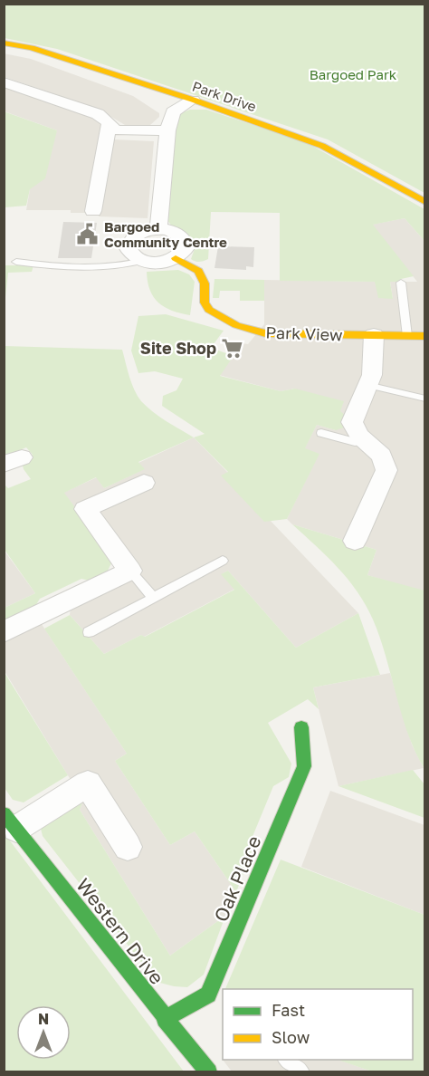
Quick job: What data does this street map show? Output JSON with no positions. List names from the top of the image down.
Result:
{
  "streets": {
    "street": [
      "Park Drive",
      "Park View",
      "Oak Place",
      "Western Drive"
    ]
  },
  "crossings": [
    ["Oak Place", "Western Drive"]
  ],
  "parks": ["Bargoed Park"],
  "places": {
    "public building": ["Bargoed Community Centre"],
    "supermarket": ["Site Shop"]
  },
  "legend": ["Fast", "Slow"],
  "north": "top"
}
